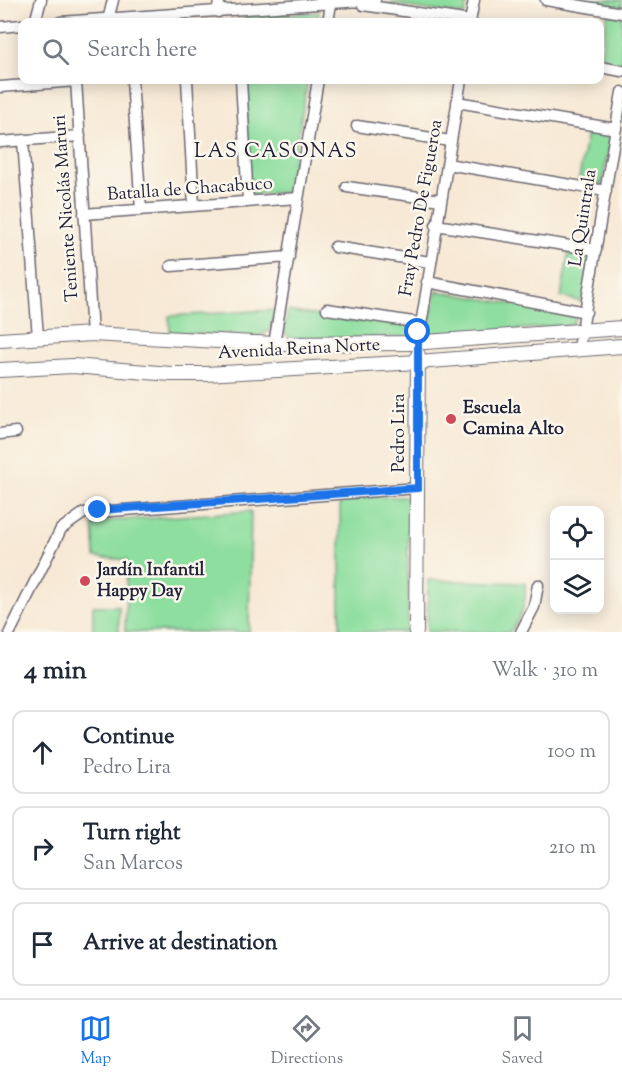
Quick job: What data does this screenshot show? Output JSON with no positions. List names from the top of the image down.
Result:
{
  "streets": {
    "street": [
      "Batalla de Chacabuco",
      "Teniente Nicolás Maruri",
      "Fray Pedro De Figueroa",
      "La Quintrala",
      "Avenida Reina Norte",
      "Pedro Lira"
    ]
  },
  "crossings": [
    ["Batalla de Chacabuco", "Teniente Nicolás Maruri"],
    ["Teniente Nicolás Maruri", "Avenida Reina Norte"],
    ["Fray Pedro De Figueroa", "Avenida Reina Norte"],
    ["Fray Pedro De Figueroa", "Pedro Lira"],
    ["La Quintrala", "Avenida Reina Norte"],
    ["Avenida Reina Norte", "Pedro Lira"]
  ],
  "districts": ["LAS CASONAS"],
  "places": ["Escuela Camina Alto", "Jardín Infantil Happy Day"],
  "page": {
    "search": "Search here",
    "heading": ["4 min", "Walk · 310 m"],
    "list": [
      ["Continue", "Pedro Lira", "100 m"],
      ["Turn right", "San Marcos", "210 m"],
      "Arrive at destination"
    ],
    "nav": ["Map", "Directions", "Saved"]
  }
}
